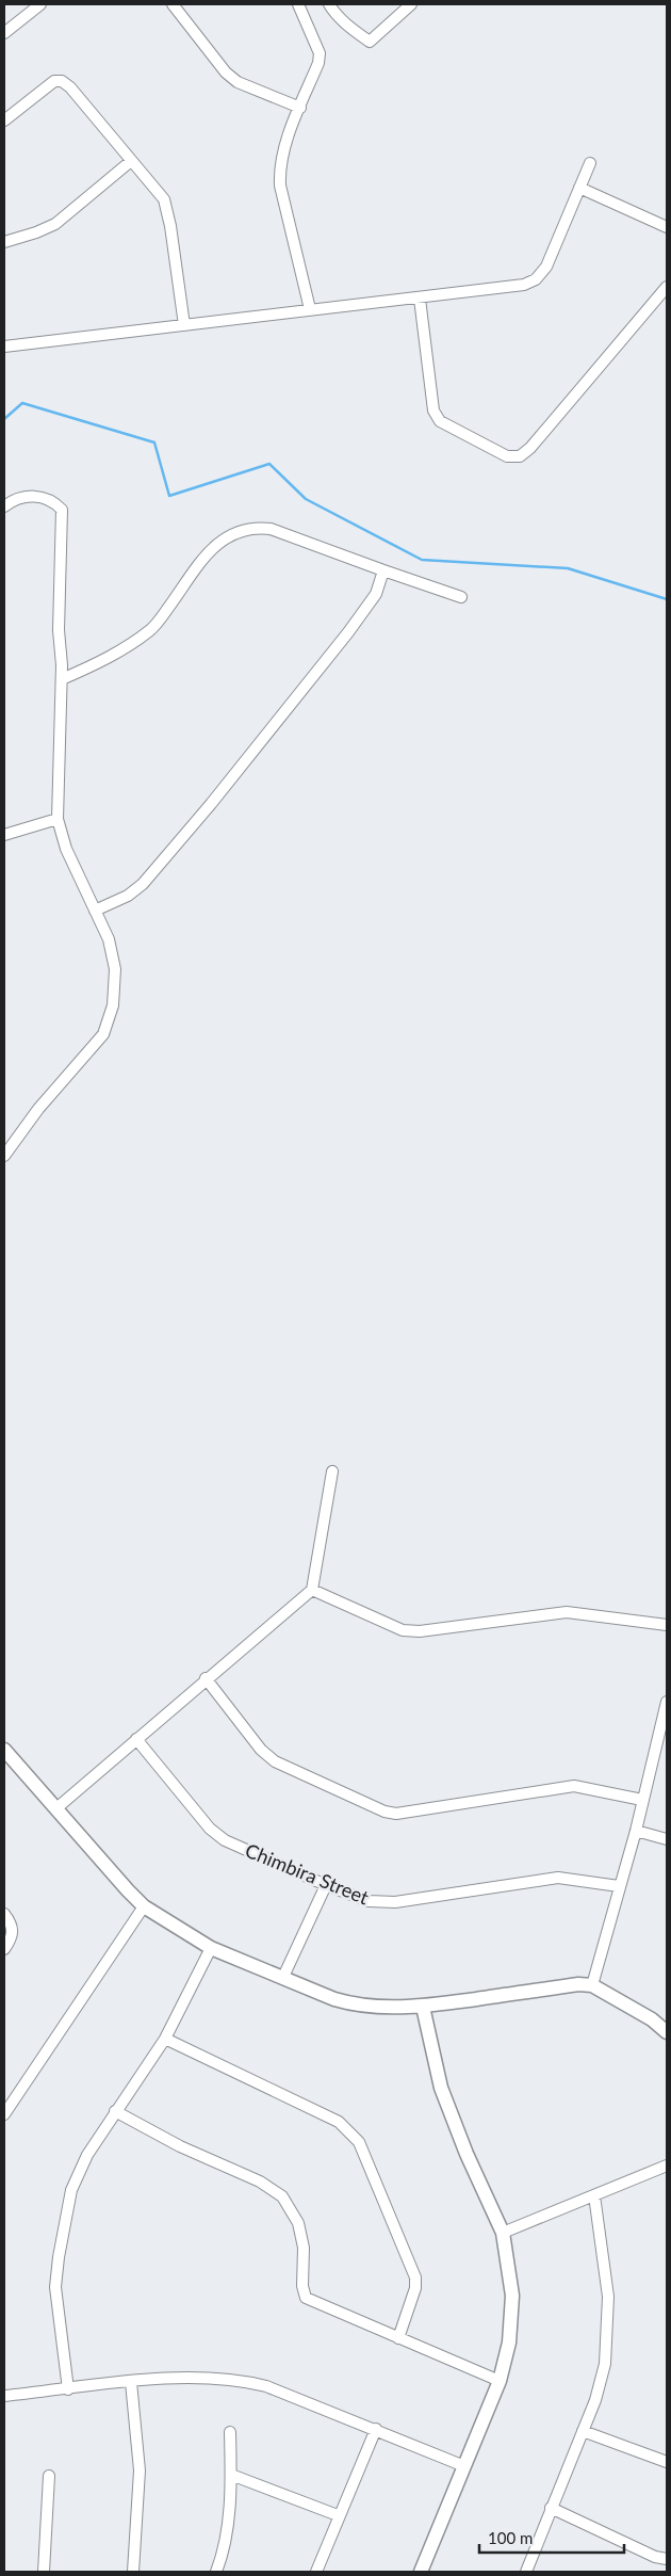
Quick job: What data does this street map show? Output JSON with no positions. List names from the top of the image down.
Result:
{
  "streets": {
    "street": ["Chimbira Street"]
  },
  "scale_bar": "100 m"
}
